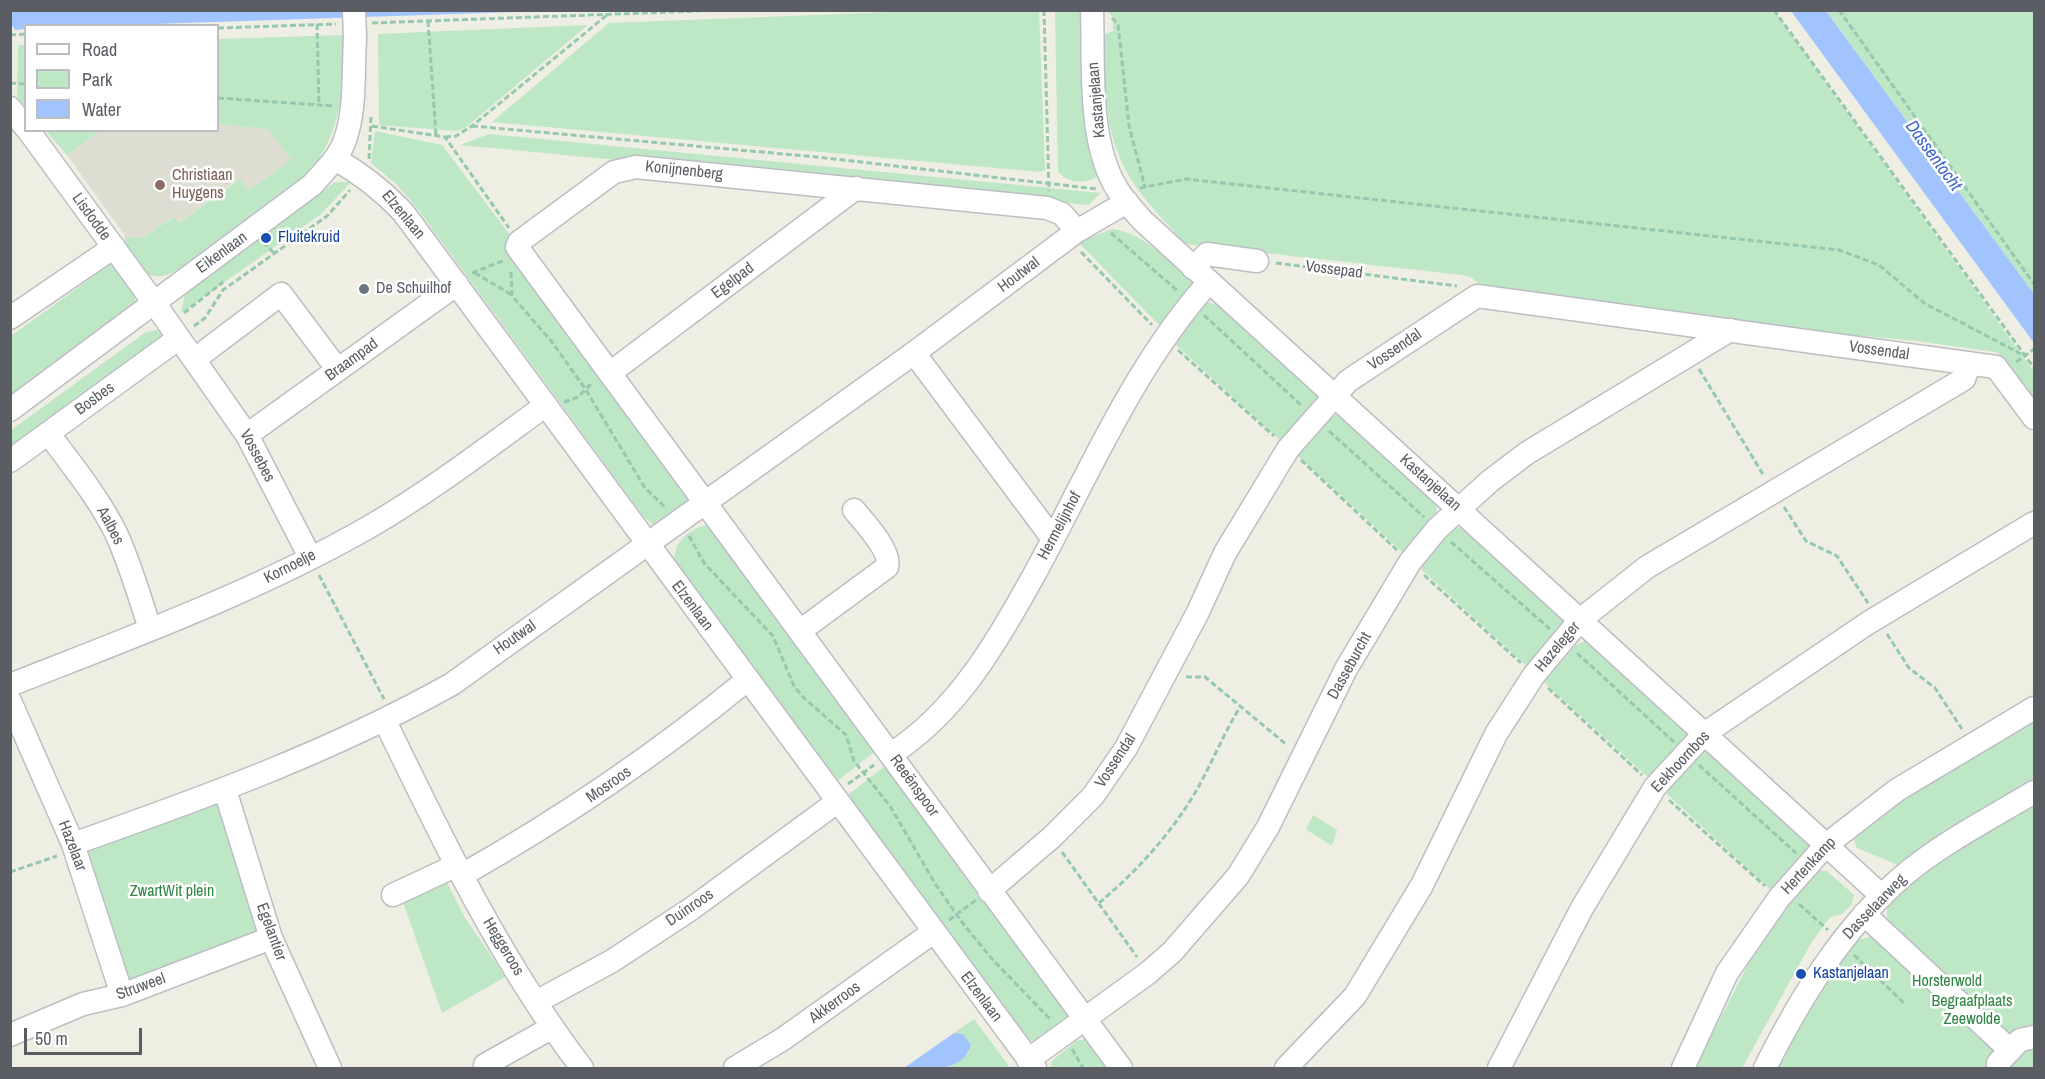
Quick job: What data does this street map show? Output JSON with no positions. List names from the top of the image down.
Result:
{
  "streets": {
    "street": [
      "Kastanjelaan",
      "Konijnenberg",
      "Elzenlaan",
      "Lisdodde",
      "Eikenlaan",
      "Houtwal",
      "Egelpad",
      "Vossendal",
      "Braampad",
      "Bosbes",
      "Vossebes",
      "Aalbes",
      "Hermelijnhof",
      "Kornoelje",
      "Hazeleger",
      "Dasseburcht",
      "Eekhoornbos",
      "Mosroos",
      "Reeënspoor",
      "Hazelaar",
      "Hertenkamp",
      "Dasselaarweg",
      "Duinroos",
      "Egelantier",
      "Heggeroos",
      "Struweel",
      "Akkerroos"
    ],
    "path": ["Vossepad"]
  },
  "crossings": [
    ["Kastanjelaan", "Houtwal"],
    ["Kastanjelaan", "Vossendal"],
    ["Kastanjelaan", "Hermelijnhof"],
    ["Kastanjelaan", "Hazeleger"],
    ["Kastanjelaan", "Dasseburcht"],
    ["Kastanjelaan", "Eekhoornbos"],
    ["Kastanjelaan", "Hertenkamp"],
    ["Kastanjelaan", "Dasselaarweg"],
    ["Konijnenberg", "Houtwal"],
    ["Konijnenberg", "Egelpad"],
    ["Elzenlaan", "Eikenlaan"],
    ["Elzenlaan", "Houtwal"],
    ["Elzenlaan", "Braampad"],
    ["Elzenlaan", "Kornoelje"],
    ["Elzenlaan", "Dasseburcht"],
    ["Elzenlaan", "Mosroos"],
    ["Elzenlaan", "Duinroos"],
    ["Elzenlaan", "Akkerroos"],
    ["Lisdodde", "Eikenlaan"],
    ["Lisdodde", "Vossebes"],
    ["Eikenlaan", "Vossebes"],
    ["Vossepad", "Vossendal"],
    ["Houtwal", "Reeënspoor"],
    ["Houtwal", "Hazelaar"],
    ["Houtwal", "Egelantier"],
    ["Houtwal", "Heggeroos"],
    ["Vossendal", "Hazeleger"],
    ["Vossendal", "Dasseburcht"],
    ["Vossendal", "Reeënspoor"],
    ["Braampad", "Vossebes"],
    ["Bosbes", "Vossebes"],
    ["Bosbes", "Aalbes"],
    ["Vossebes", "Kornoelje"],
    ["Aalbes", "Kornoelje"],
    ["Hermelijnhof", "Reeënspoor"],
    ["Dasseburcht", "Reeënspoor"],
    ["Mosroos", "Heggeroos"],
    ["Hazelaar", "Struweel"],
    ["Duinroos", "Heggeroos"],
    ["Egelantier", "Struweel"]
  ],
  "water": ["Dassentocht"],
  "parks": ["ZwartWit plein", "Horsterwold", "Begraafplaats Zeewolde"],
  "places": [
    "Christiaan Huygens",
    "Fluitekruid",
    "De Schuilhof",
    "Kastanjelaan"
  ],
  "legend": ["Road", "Park", "Water"],
  "scale_bar": "50 m"
}
